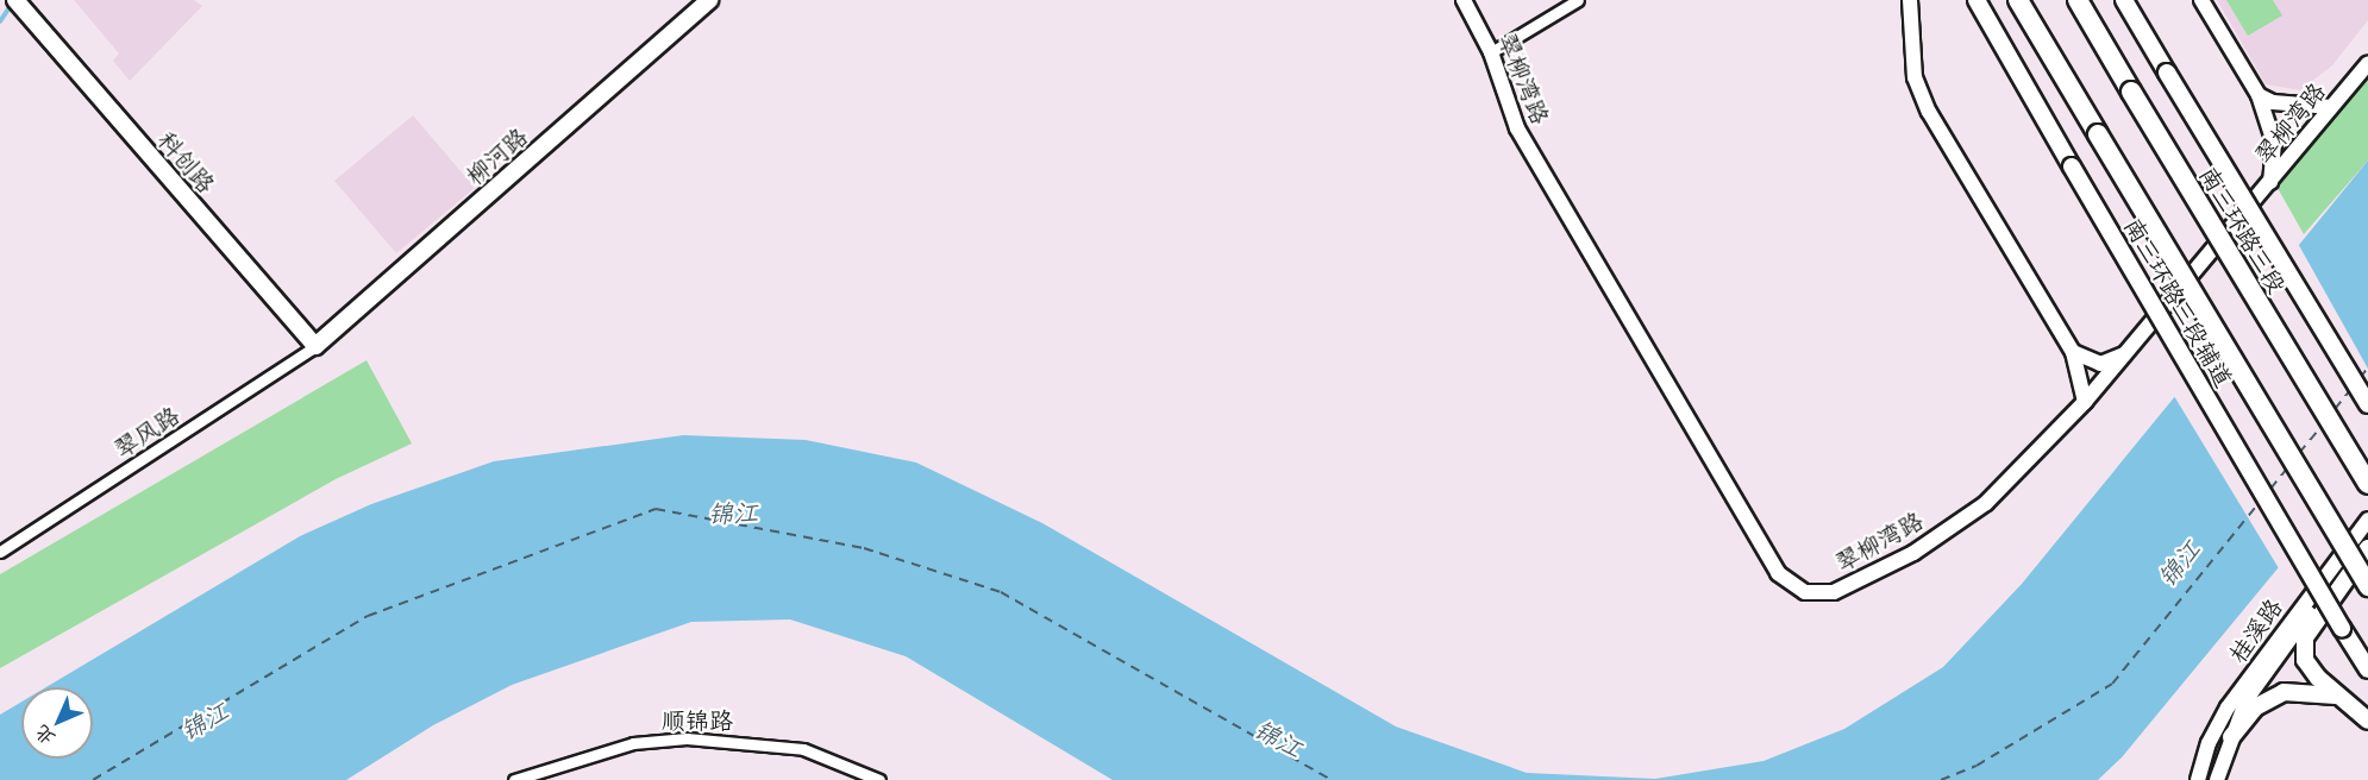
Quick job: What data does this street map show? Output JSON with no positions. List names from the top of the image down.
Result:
{
  "streets": {
    "highway": ["南三环路三段"],
    "main road": ["柳河路", "科创路", "南三环路三段辅道"],
    "street": [
      "翠柳湾路",
      "翠风路",
      "桂溪路",
      "顺锦路"
    ]
  },
  "crossings": [
    ["柳河路", "科创路"],
    ["柳河路", "翠风路"],
    ["科创路", "翠风路"]
  ],
  "water": ["锦江"],
  "north": "bottom left"
}
